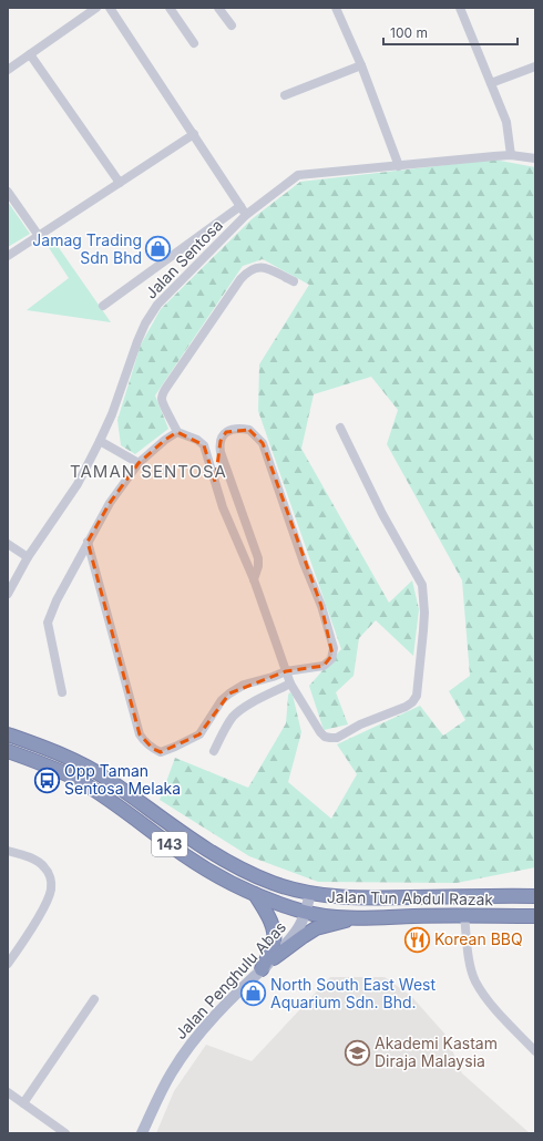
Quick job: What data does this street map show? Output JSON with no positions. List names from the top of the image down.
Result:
{
  "streets": {
    "highway": ["143", "Jalan Tun Abdul Razak"],
    "main road": ["Jalan Penghulu Abas"],
    "street": ["Jalan Sentosa"]
  },
  "crossings": [
    ["Jalan Tun Abdul Razak", "Jalan Penghulu Abas"]
  ],
  "districts": ["TAMAN SENTOSA"],
  "places": {
    "shop": ["Jamag Trading Sdn Bhd", "North South East West Aquarium Sdn. Bhd."],
    "bus stop": ["Opp Taman Sentosa Melaka"],
    "restaurant": ["Korean BBQ"],
    "school or university": ["Akademi Kastam Diraja Malaysia"]
  },
  "scale_bar": "100 m"
}
